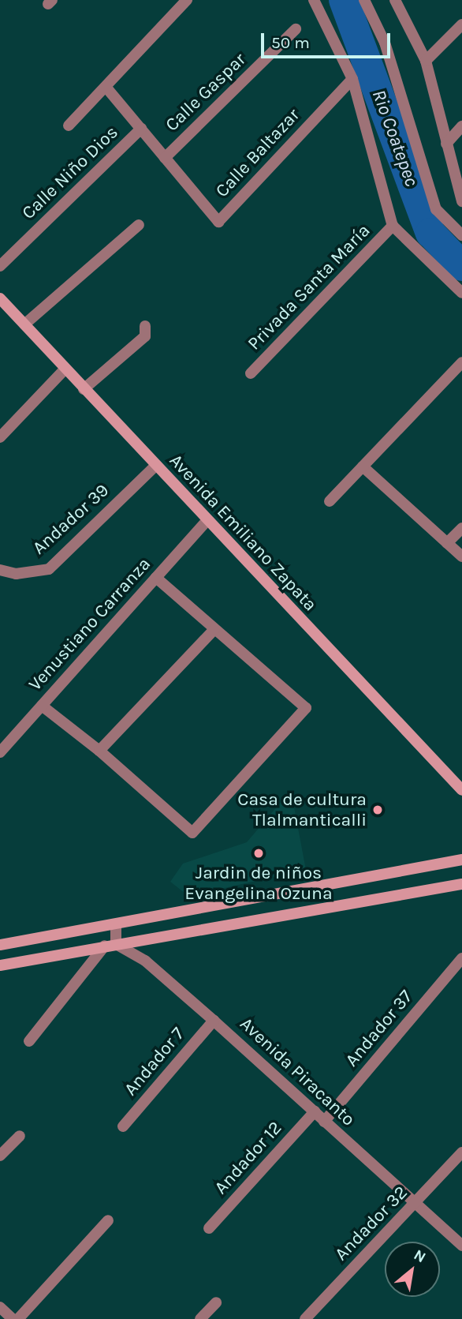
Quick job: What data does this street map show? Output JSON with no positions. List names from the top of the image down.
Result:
{
  "streets": {
    "main road": ["Avenida Emiliano Zapata"],
    "street": [
      "Calle Gaspar",
      "Calle Baltazar",
      "Calle Niño Dios",
      "Privada Santa María",
      "Andador 39",
      "Venustiano Carranza",
      "Andador 37",
      "Andador 7",
      "Avenida Piracanto",
      "Andador 12",
      "Andador 32"
    ]
  },
  "crossings": [
    ["Calle Gaspar", "Calle Baltazar"],
    ["Calle Baltazar", "Calle Niño Dios"],
    ["Andador 39", "Avenida Emiliano Zapata"],
    ["Avenida Emiliano Zapata", "Venustiano Carranza"],
    ["Andador 37", "Avenida Piracanto"],
    ["Andador 7", "Avenida Piracanto"],
    ["Avenida Piracanto", "Andador 12"],
    ["Avenida Piracanto", "Andador 32"]
  ],
  "water": ["Rio Coatepec"],
  "places": ["Casa de cultura Tlalmanticalli", "Jardin de niños Evangelina Ozuna"],
  "scale_bar": "50 m",
  "north": "top right"
}
